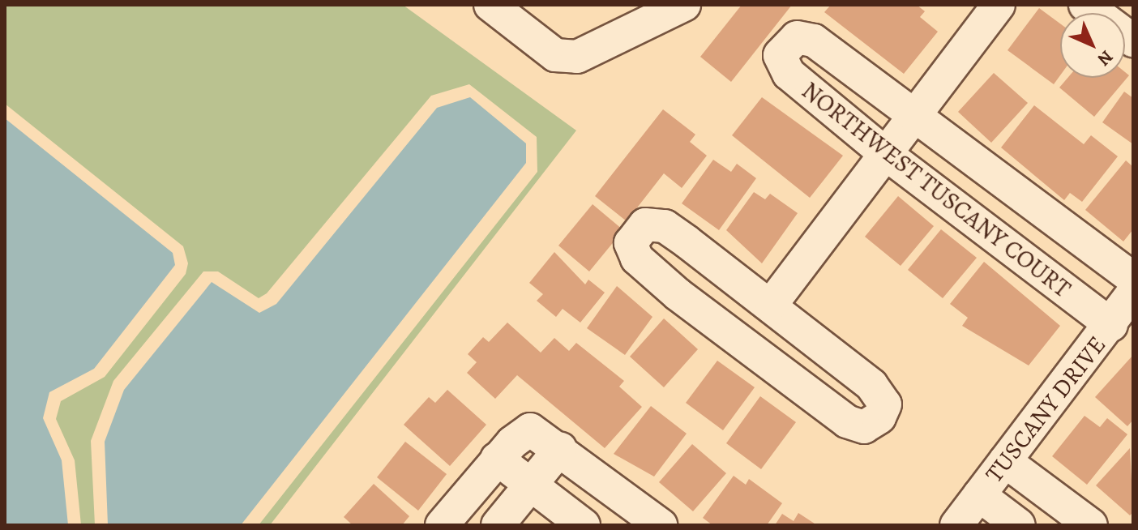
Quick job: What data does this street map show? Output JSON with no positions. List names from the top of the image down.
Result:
{
  "streets": {
    "street": ["NORTHWEST TUSCANY COURT", "TUSCANY DRIVE"]
  },
  "crossings": [
    ["NORTHWEST TUSCANY COURT", "TUSCANY DRIVE"]
  ],
  "north": "bottom right"
}
